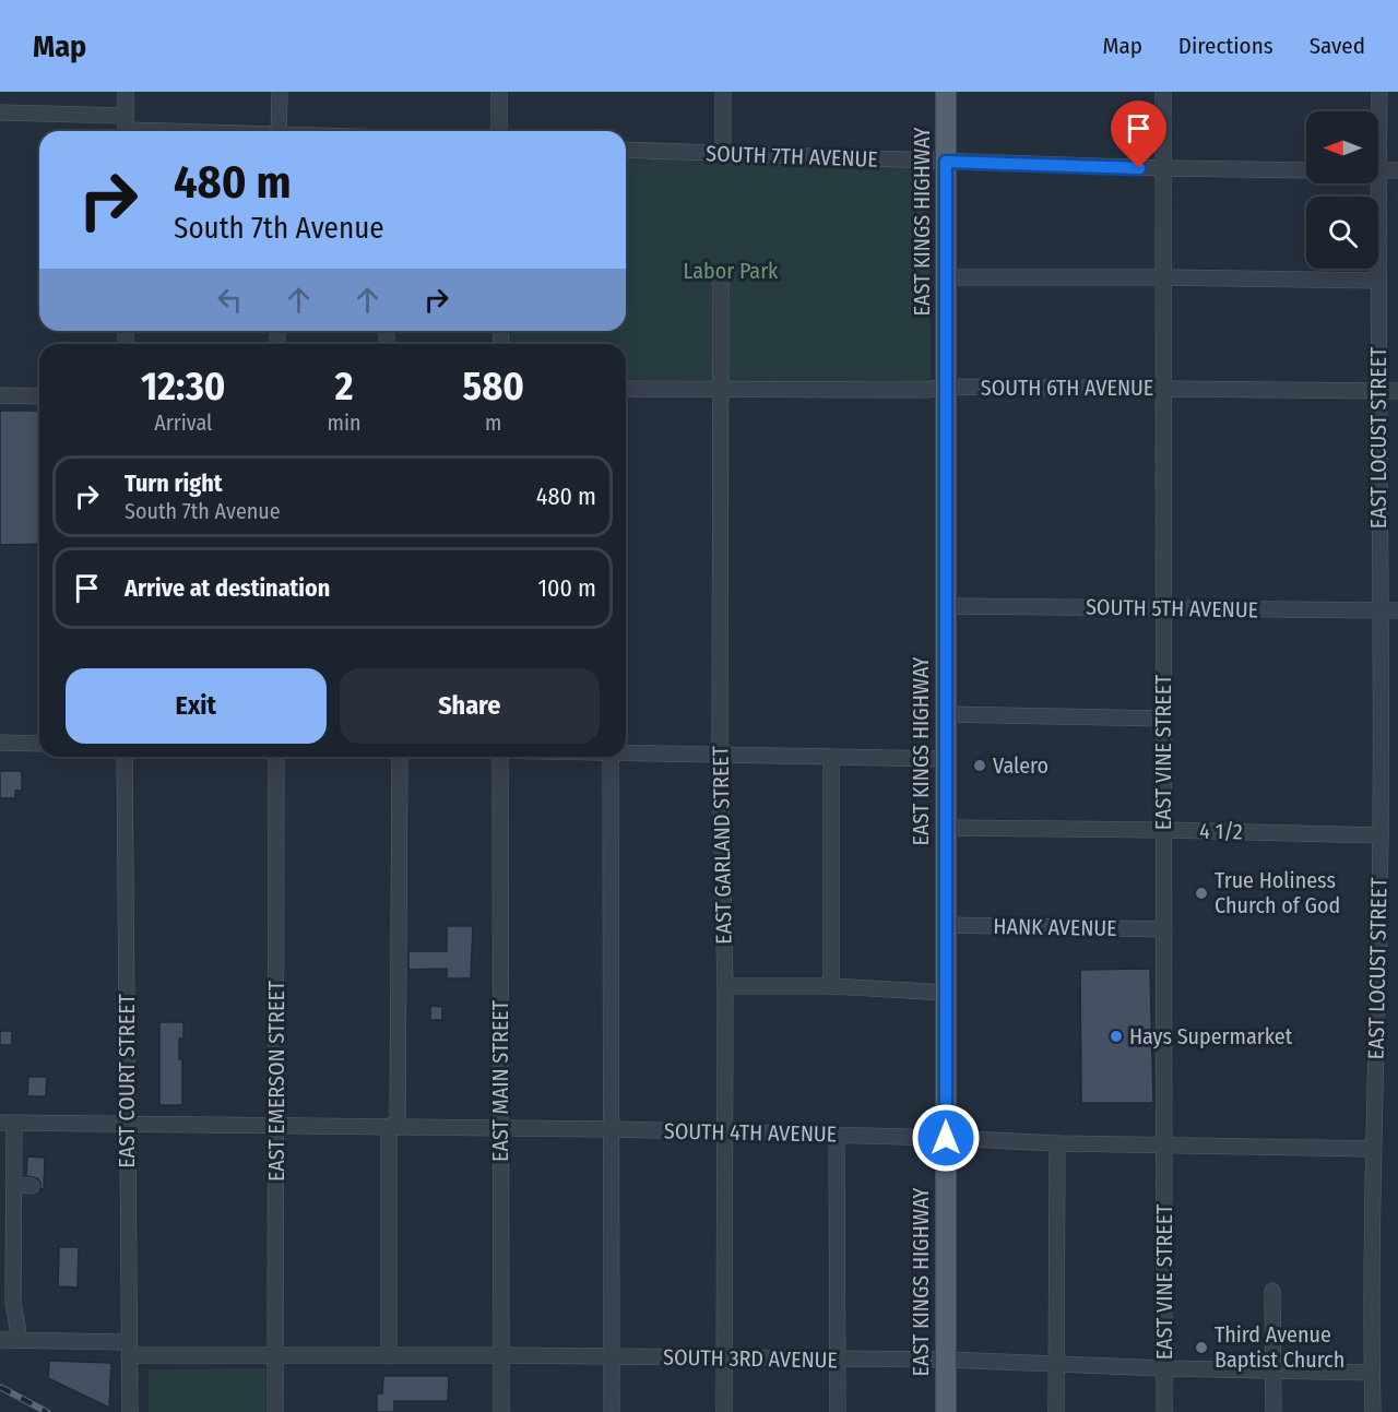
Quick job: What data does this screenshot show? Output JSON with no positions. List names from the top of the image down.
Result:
{
  "streets": {
    "main road": ["EAST KINGS HIGHWAY"],
    "street": [
      "SOUTH 7TH AVENUE",
      "SOUTH 6TH AVENUE",
      "EAST LOCUST STREET",
      "SOUTH 5TH AVENUE",
      "EAST VINE STREET",
      "4 1/2",
      "EAST GARLAND STREET",
      "HANK AVENUE",
      "EAST COURT STREET",
      "EAST EMERSON STREET",
      "EAST MAIN STREET",
      "SOUTH 4TH AVENUE",
      "SOUTH 3RD AVENUE"
    ]
  },
  "crossings": [
    ["SOUTH 7TH AVENUE", "EAST KINGS HIGHWAY"],
    ["SOUTH 7TH AVENUE", "EAST VINE STREET"],
    ["EAST KINGS HIGHWAY", "SOUTH 6TH AVENUE"],
    ["EAST KINGS HIGHWAY", "SOUTH 5TH AVENUE"],
    ["EAST KINGS HIGHWAY", "4 1/2"],
    ["EAST KINGS HIGHWAY", "HANK AVENUE"],
    ["EAST KINGS HIGHWAY", "SOUTH 4TH AVENUE"],
    ["EAST KINGS HIGHWAY", "SOUTH 3RD AVENUE"],
    ["SOUTH 6TH AVENUE", "EAST LOCUST STREET"],
    ["SOUTH 6TH AVENUE", "EAST VINE STREET"],
    ["SOUTH 6TH AVENUE", "EAST GARLAND STREET"],
    ["EAST LOCUST STREET", "SOUTH 5TH AVENUE"],
    ["EAST LOCUST STREET", "4 1/2"],
    ["EAST LOCUST STREET", "SOUTH 4TH AVENUE"],
    ["EAST LOCUST STREET", "SOUTH 3RD AVENUE"],
    ["SOUTH 5TH AVENUE", "EAST VINE STREET"],
    ["EAST VINE STREET", "4 1/2"],
    ["EAST VINE STREET", "HANK AVENUE"],
    ["EAST VINE STREET", "SOUTH 4TH AVENUE"],
    ["EAST VINE STREET", "SOUTH 3RD AVENUE"],
    ["EAST GARLAND STREET", "SOUTH 4TH AVENUE"],
    ["EAST GARLAND STREET", "SOUTH 3RD AVENUE"],
    ["EAST COURT STREET", "SOUTH 4TH AVENUE"],
    ["EAST COURT STREET", "SOUTH 3RD AVENUE"],
    ["EAST EMERSON STREET", "SOUTH 4TH AVENUE"],
    ["EAST EMERSON STREET", "SOUTH 3RD AVENUE"],
    ["EAST MAIN STREET", "SOUTH 4TH AVENUE"],
    ["EAST MAIN STREET", "SOUTH 3RD AVENUE"]
  ],
  "parks": ["Labor Park"],
  "places": [
    "Valero",
    "True Holiness Church of God",
    "Hays Supermarket",
    "Third Avenue Baptist Church"
  ],
  "north": "left",
  "page": {
    "header": "Map",
    "nav": ["Map", "Directions", "Saved"],
    "turn": ["480 m", "South 7th Avenue"],
    "eta": [
      "12:30",
      "Arrival",
      "2",
      "min",
      "580",
      "m"
    ],
    "list": [
      {
        "name": "Turn right",
        "note": "South 7th Avenue",
        "value": "480 m"
      },
      {
        "name": "Arrive at destination",
        "value": "100 m"
      }
    ],
    "buttons": ["Exit", "Share"]
  }
}
